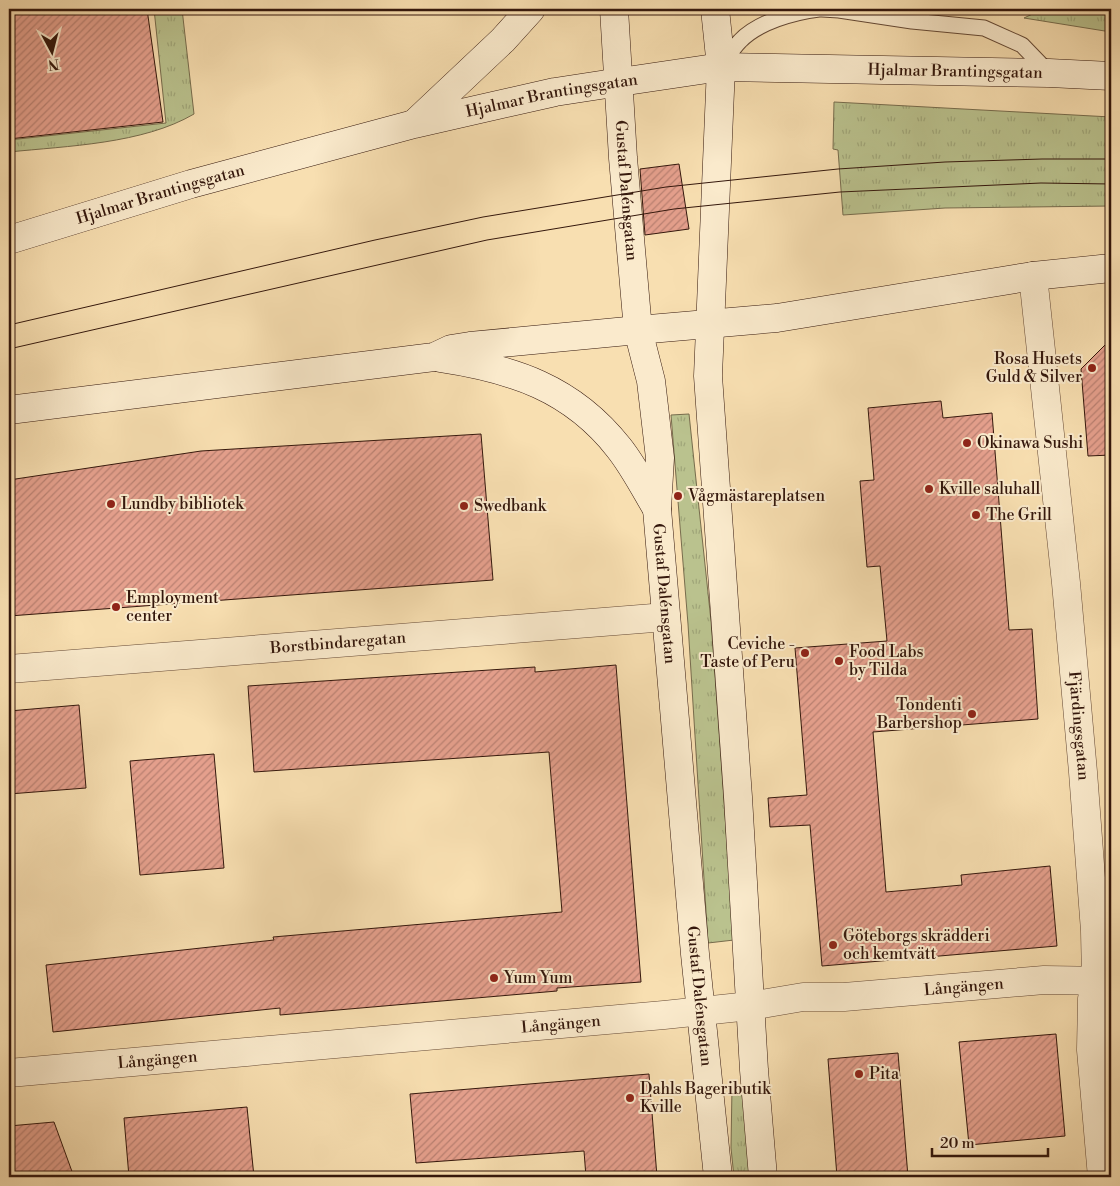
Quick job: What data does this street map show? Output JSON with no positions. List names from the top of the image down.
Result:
{
  "streets": {
    "street": [
      "Hjalmar Brantingsgatan",
      "Gustaf Dalénsgatan",
      "Borstbindaregatan",
      "Fjärdingsgatan",
      "Långängen"
    ]
  },
  "crossings": [
    ["Hjalmar Brantingsgatan", "Gustaf Dalénsgatan"],
    ["Gustaf Dalénsgatan", "Borstbindaregatan"],
    ["Gustaf Dalénsgatan", "Långängen"],
    ["Fjärdingsgatan", "Långängen"]
  ],
  "places": [
    "Rosa Husets Guld & Silver",
    "Okinawa Sushi",
    "Kville saluhall",
    "Vågmästareplatsen",
    "Lundby bibliotek",
    "Swedbank",
    "The Grill",
    "Employment center",
    "Ceviche - Taste of Peru",
    "Food Labs by Tilda",
    "Tondenti Barbershop",
    "Göteborgs skrädderi och kemtvätt",
    "Yum Yum",
    "Pita",
    "Dahls Bageributik Kville"
  ],
  "scale_bar": "20 m",
  "north": "bottom"
}
